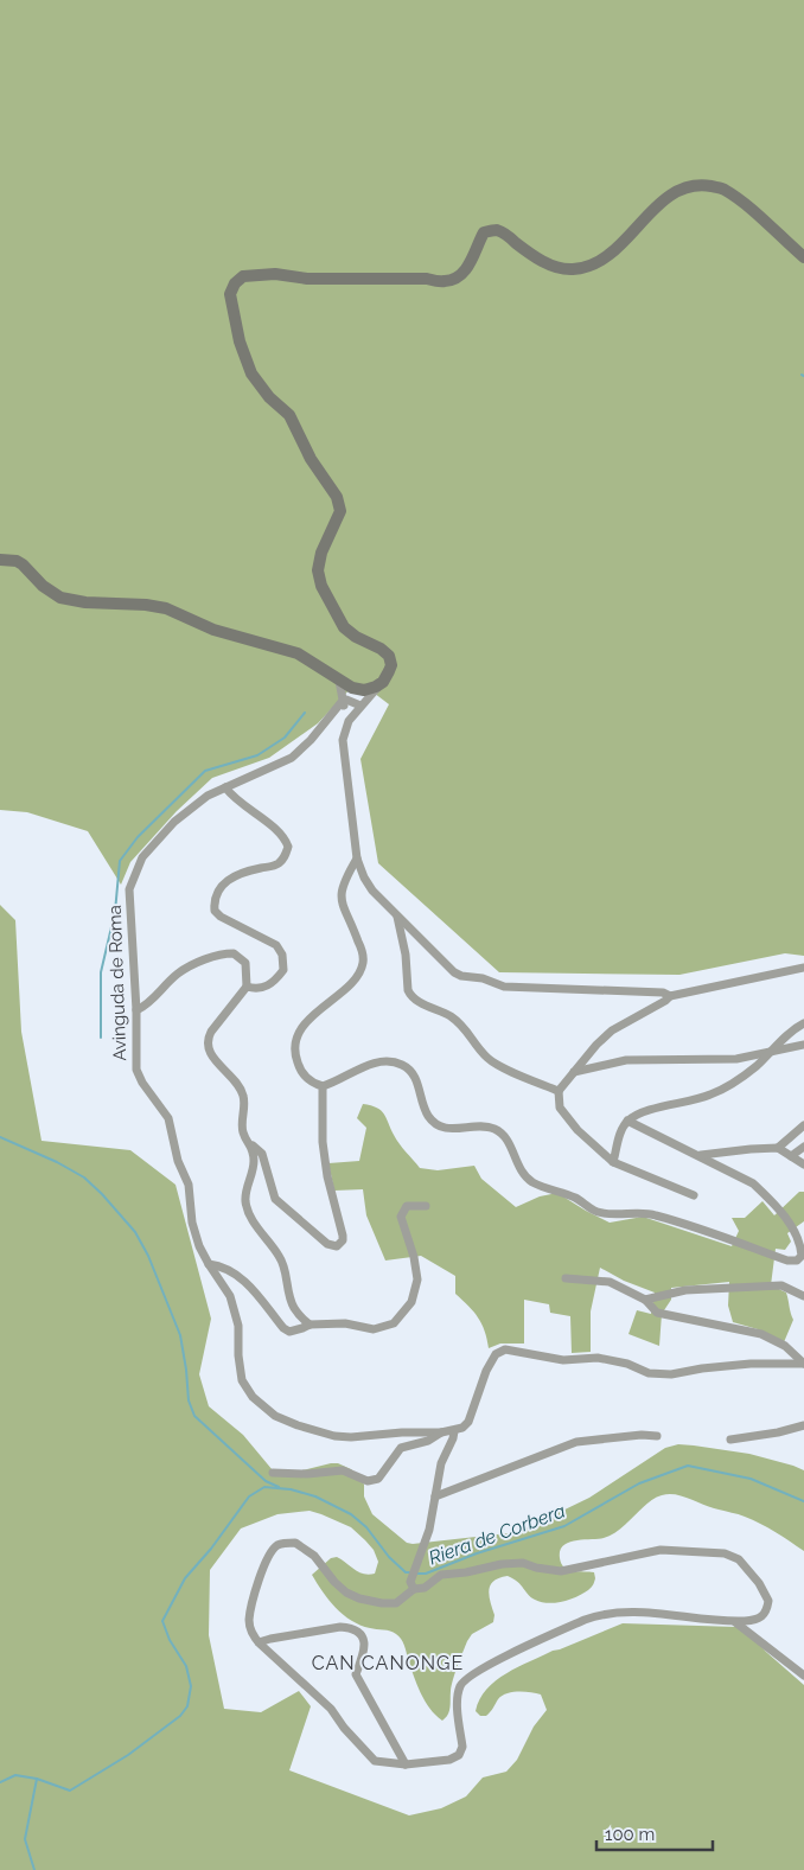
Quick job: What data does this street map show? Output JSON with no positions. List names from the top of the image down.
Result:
{
  "streets": {
    "street": ["Avinguda de Roma"]
  },
  "districts": ["CAN CANONGE"],
  "water": ["Riera de Corbera"],
  "scale_bar": "100 m"
}
